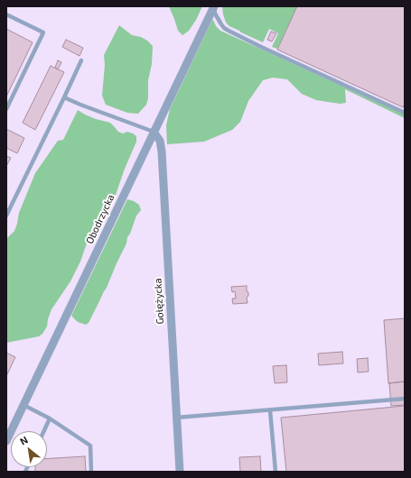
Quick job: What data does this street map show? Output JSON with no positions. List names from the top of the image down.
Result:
{
  "streets": {
    "street": ["Obodrzycka", "Gołężycka"]
  },
  "crossings": [
    ["Obodrzycka", "Gołężycka"]
  ],
  "north": "top left"
}
